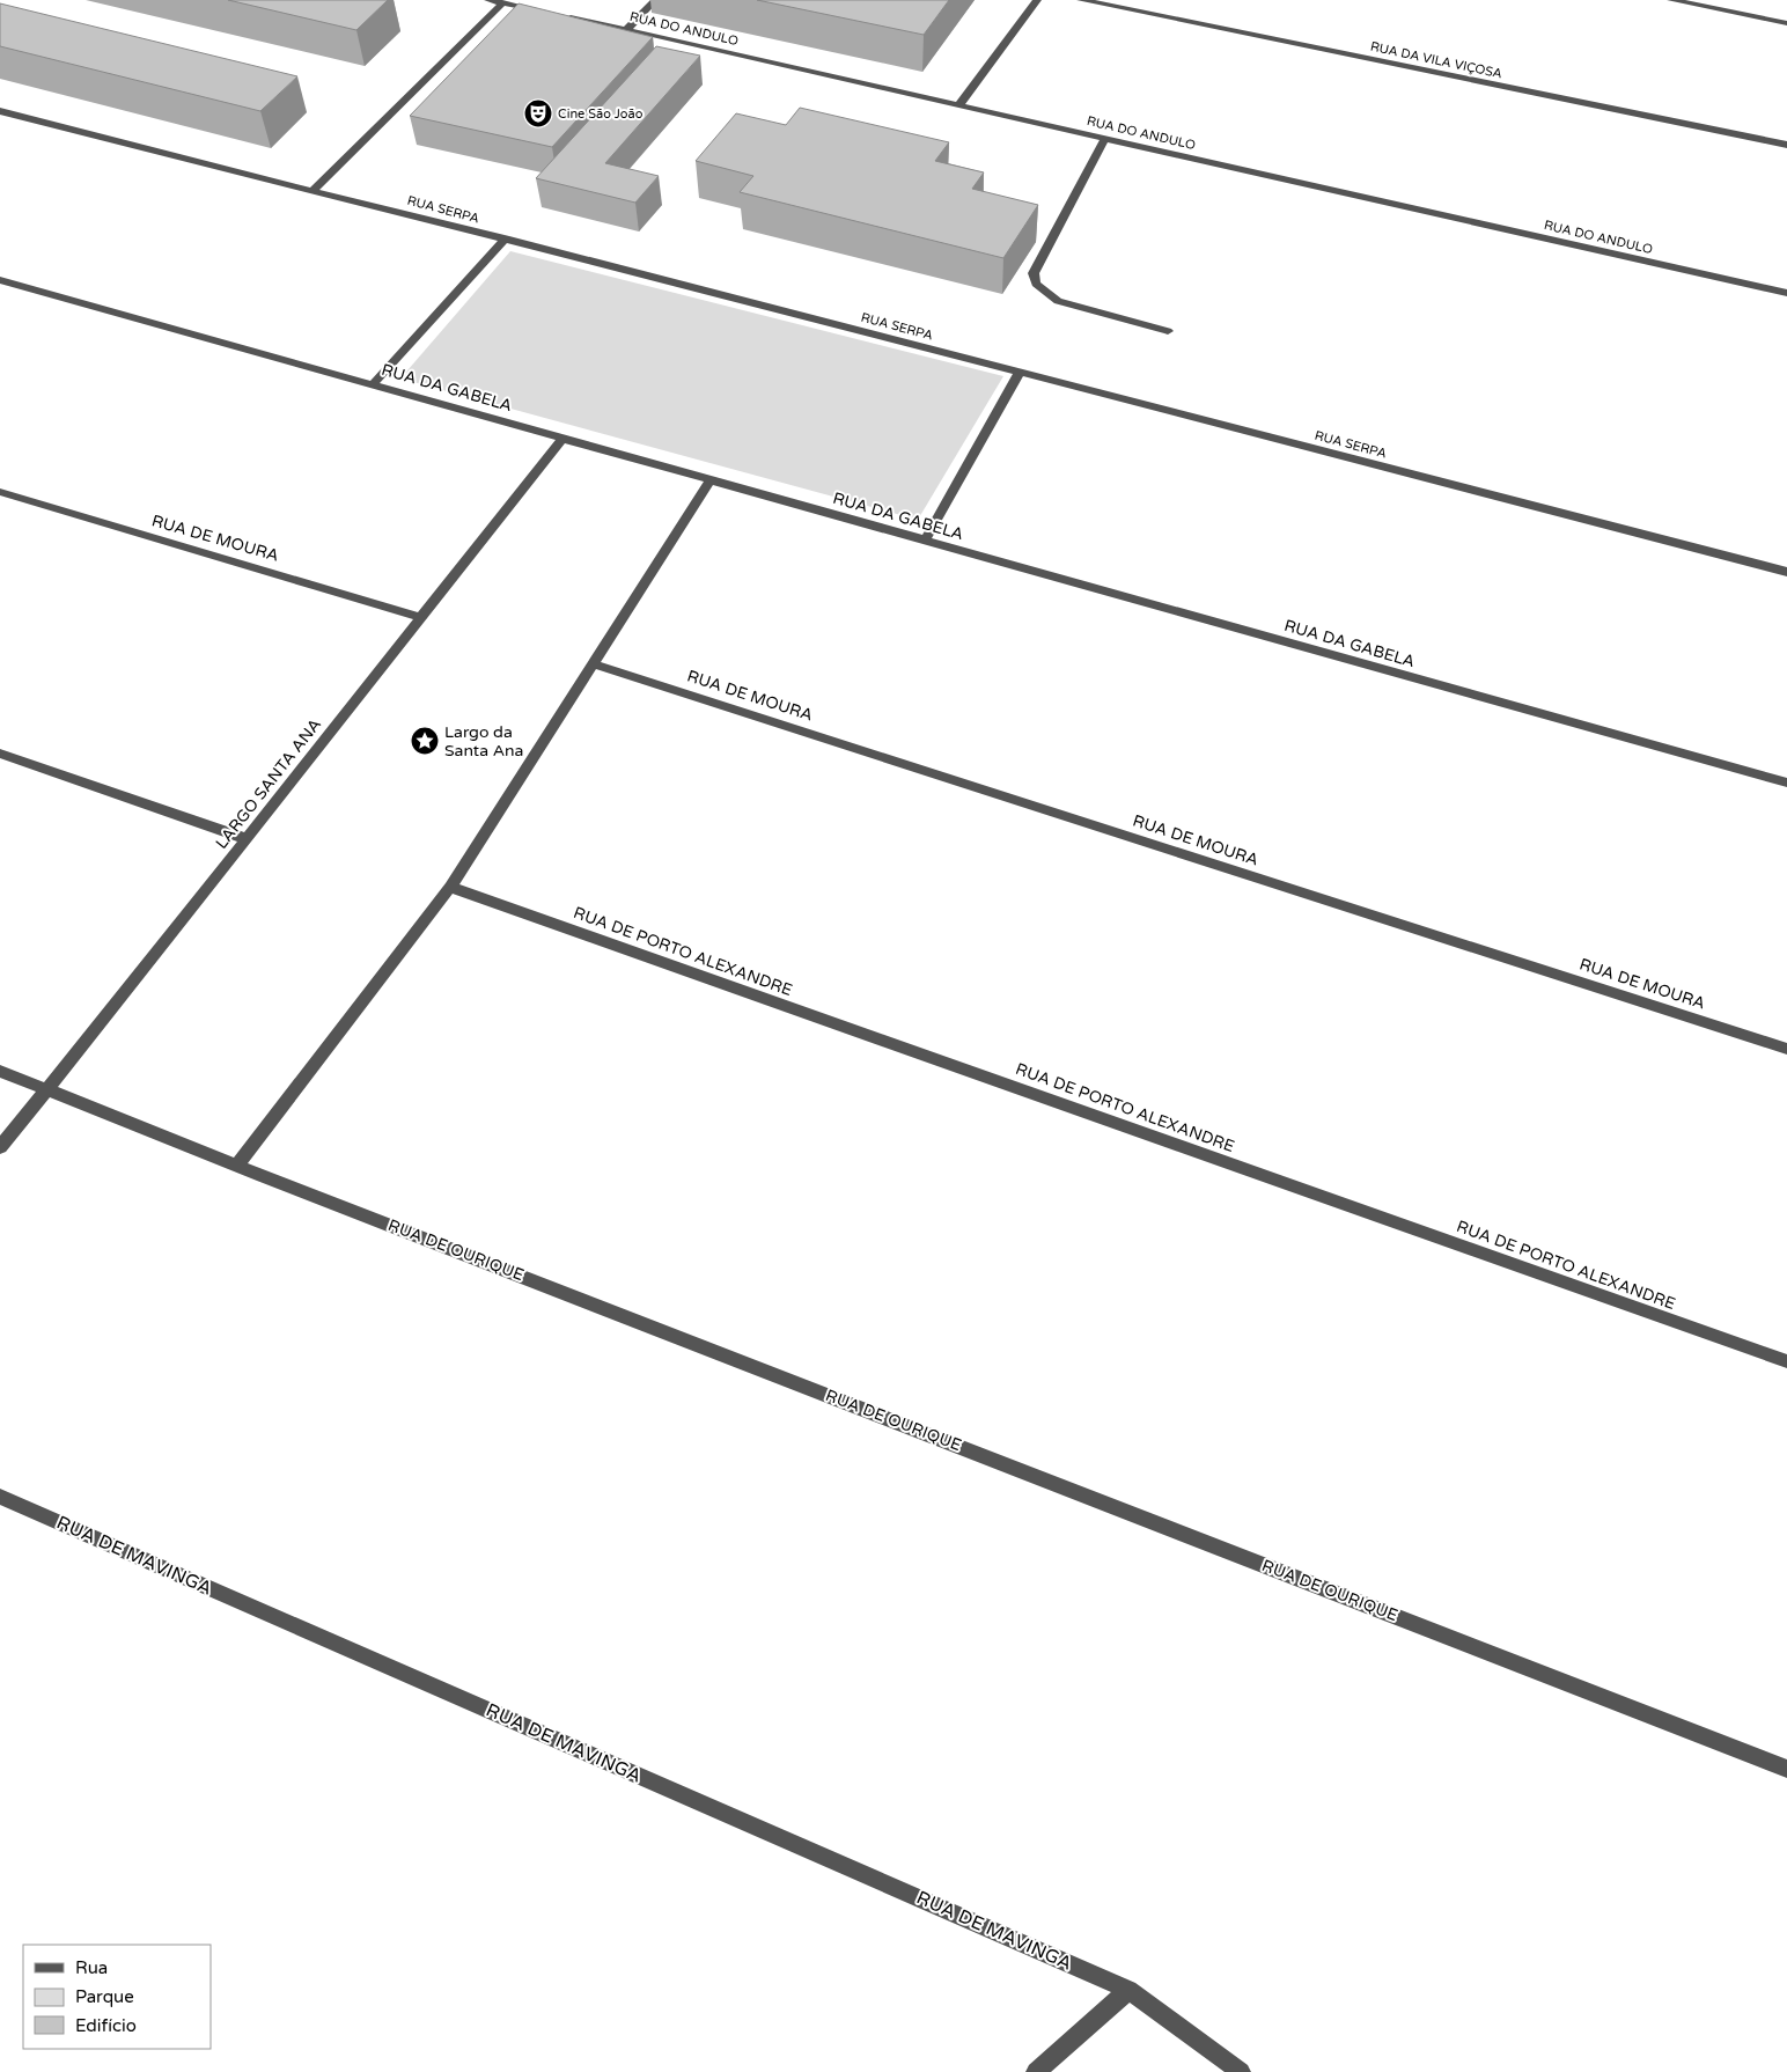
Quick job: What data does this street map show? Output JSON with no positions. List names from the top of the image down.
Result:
{
  "streets": {
    "street": [
      "RUA DO ANDULO",
      "RUA DA VILA VIÇOSA",
      "RUA SERPA",
      "RUA DA GABELA",
      "RUA DE MOURA",
      "LARGO SANTA ANA",
      "RUA DE PORTO ALEXANDRE",
      "RUA DE OURIQUE",
      "RUA DE MAVINGA"
    ]
  },
  "crossings": [
    ["RUA DA GABELA", "LARGO SANTA ANA"],
    ["RUA DE MOURA", "LARGO SANTA ANA"],
    ["LARGO SANTA ANA", "RUA DE OURIQUE"]
  ],
  "places": {
    "theatre": ["Cine São João"],
    "place": ["Largo da Santa Ana"]
  },
  "legend": ["Rua", "Parque", "Edifício"]
}
